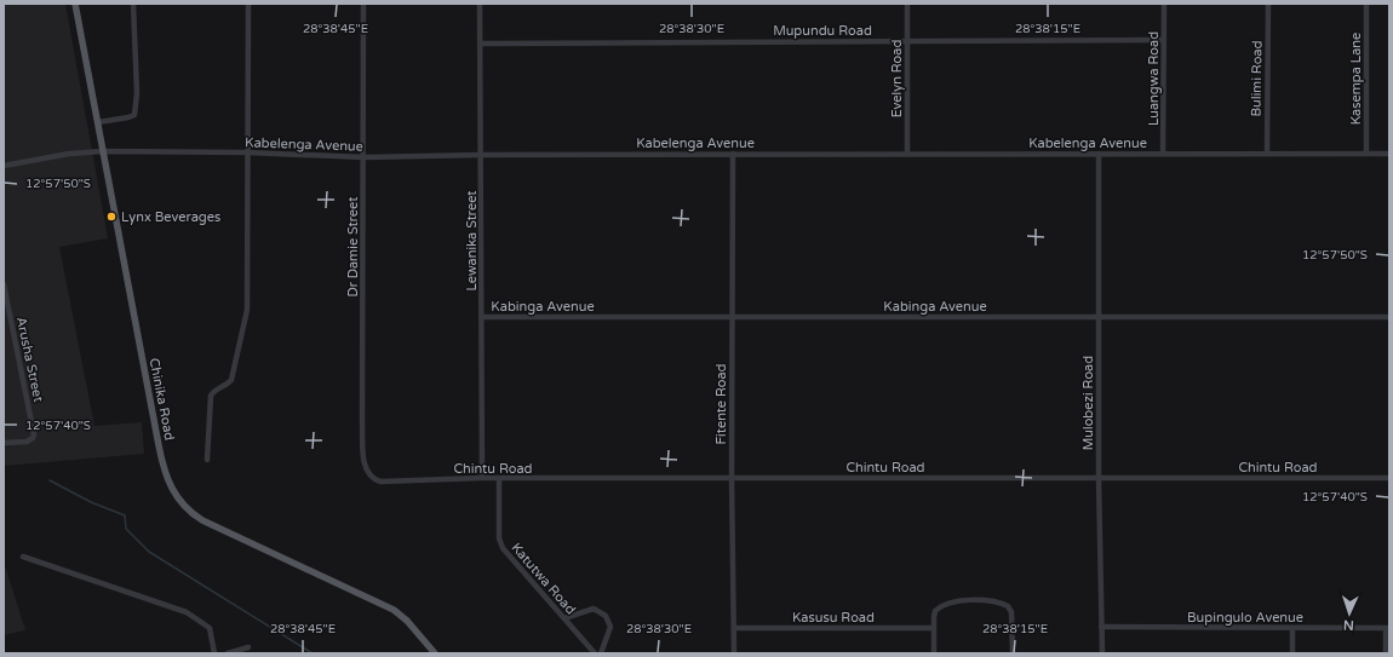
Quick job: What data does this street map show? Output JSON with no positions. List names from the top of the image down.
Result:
{
  "streets": {
    "main road": ["Chinika Road"],
    "street": [
      "Mupundu Road",
      "Evelyn Road",
      "Luangwa Road",
      "Bulimi Road",
      "Kasempa Lane",
      "Kabelenga Avenue",
      "Lewanika Street",
      "Dr Damie Street",
      "Kabinga Avenue",
      "Arusha Street",
      "Mulobezi Road",
      "Fitente Road",
      "Chintu Road",
      "Katutwa Road",
      "Kasusu Road",
      "Bupingulo Avenue"
    ]
  },
  "crossings": [
    ["Mupundu Road", "Evelyn Road"],
    ["Mupundu Road", "Luangwa Road"],
    ["Mupundu Road", "Lewanika Street"],
    ["Evelyn Road", "Kabelenga Avenue"],
    ["Luangwa Road", "Kabelenga Avenue"],
    ["Bulimi Road", "Kabelenga Avenue"],
    ["Kasempa Lane", "Kabelenga Avenue"],
    ["Kabelenga Avenue", "Lewanika Street"],
    ["Kabelenga Avenue", "Dr Damie Street"],
    ["Kabelenga Avenue", "Chinika Road"],
    ["Kabelenga Avenue", "Mulobezi Road"],
    ["Kabelenga Avenue", "Fitente Road"],
    ["Lewanika Street", "Kabinga Avenue"],
    ["Lewanika Street", "Chintu Road"],
    ["Dr Damie Street", "Chintu Road"],
    ["Kabinga Avenue", "Mulobezi Road"],
    ["Kabinga Avenue", "Fitente Road"],
    ["Mulobezi Road", "Chintu Road"],
    ["Mulobezi Road", "Bupingulo Avenue"],
    ["Fitente Road", "Chintu Road"],
    ["Fitente Road", "Kasusu Road"],
    ["Chintu Road", "Katutwa Road"]
  ],
  "places": ["Lynx Beverages"],
  "north": "bottom",
  "coordinates": [
    "28°38'45\"E",
    "28°38'30\"E",
    "28°38'15\"E",
    "12°57'50\"S",
    "12°57'40\"S"
  ]
}
